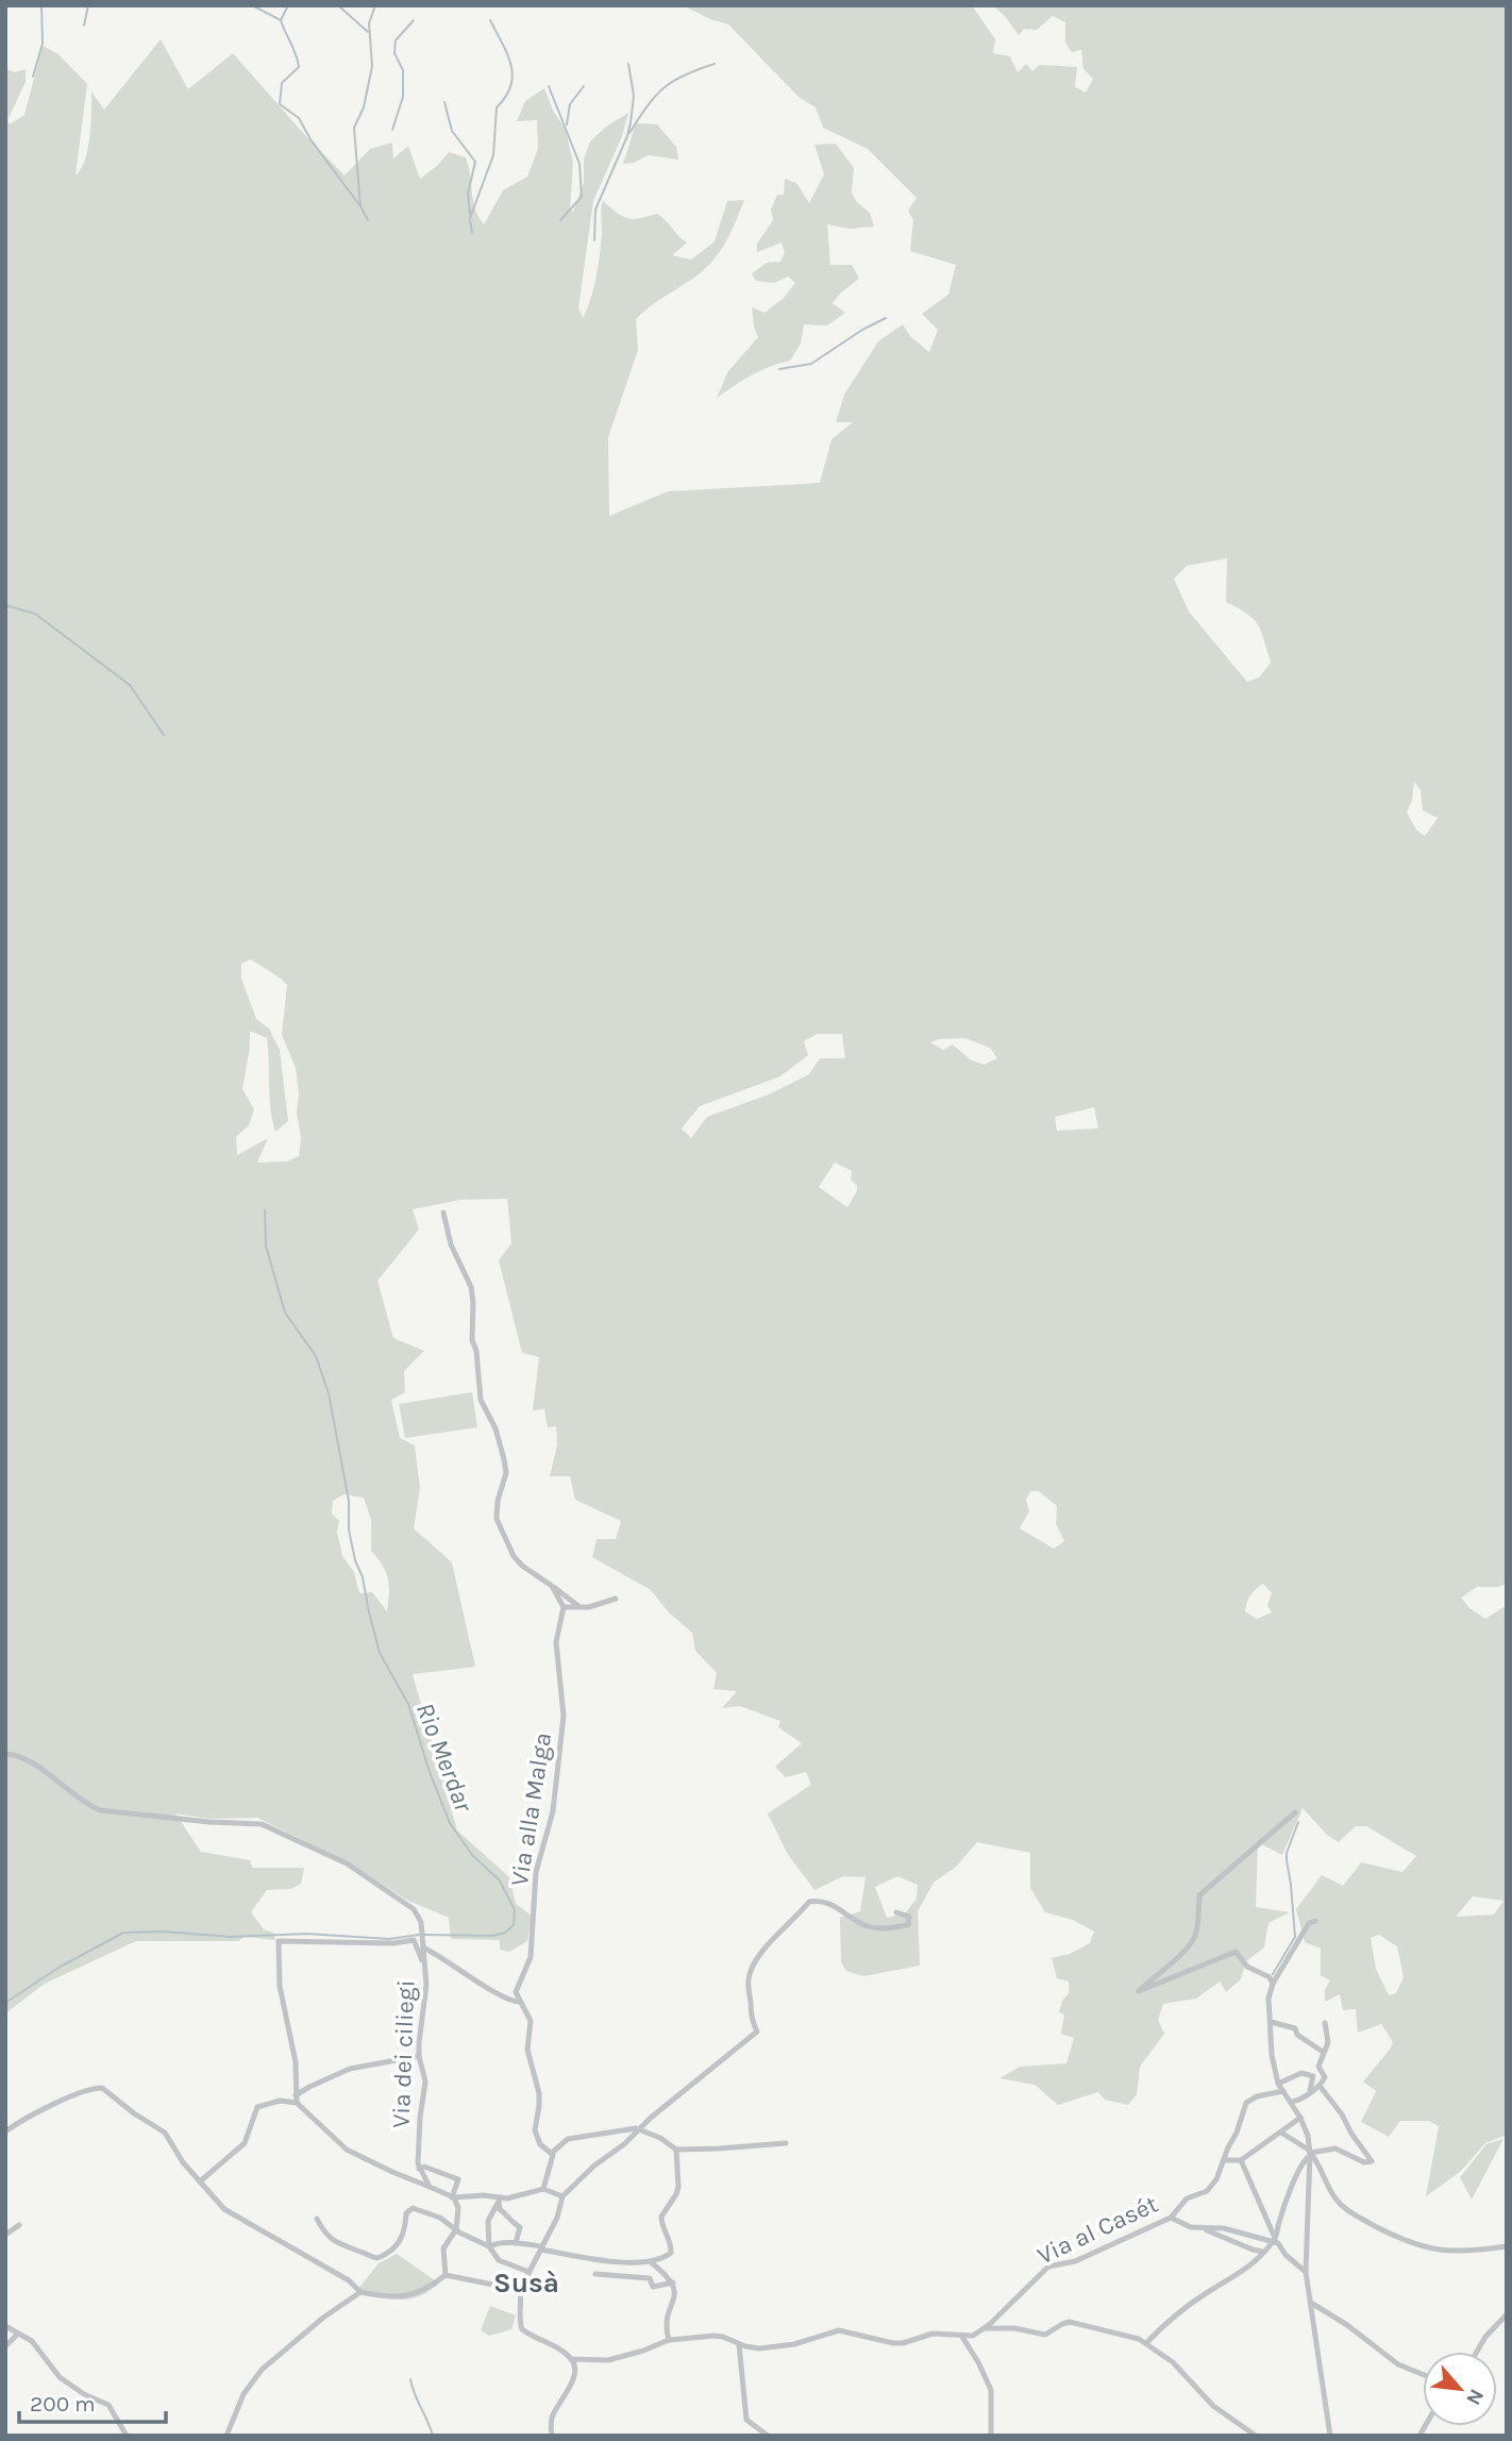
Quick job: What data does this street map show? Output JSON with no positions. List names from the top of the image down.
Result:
{
  "streets": {
    "street": ["Via alla Malga", "Via dei ciliegi", "Via al Casét"]
  },
  "districts": ["Susà"],
  "water": ["Rio Merdar"],
  "scale_bar": "200 m",
  "north": "bottom right"
}
